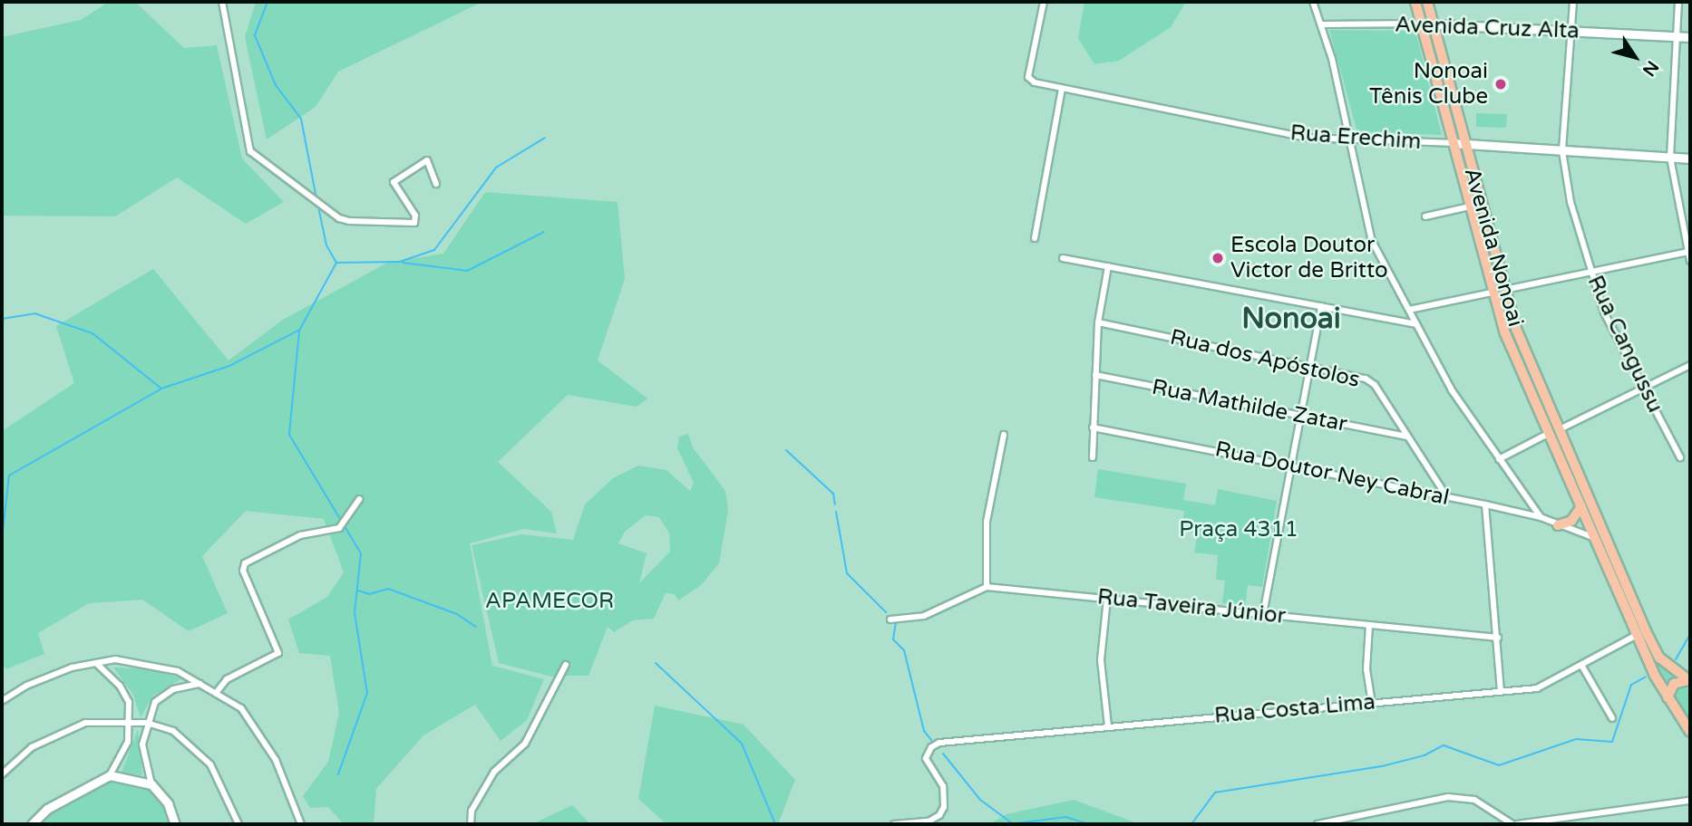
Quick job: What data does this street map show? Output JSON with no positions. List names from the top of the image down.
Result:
{
  "streets": {
    "main road": ["Avenida Nonoai"],
    "street": [
      "Avenida Cruz Alta",
      "Rua Erechim",
      "Rua Cangussu",
      "Rua dos Apóstolos",
      "Rua Mathilde Zatar",
      "Rua Doutor Ney Cabral",
      "Rua Taveira Júnior",
      "Rua Costa Lima"
    ]
  },
  "crossings": [
    ["Avenida Cruz Alta", "Avenida Nonoai"],
    ["Avenida Cruz Alta", "Rua Cangussu"],
    ["Rua Erechim", "Avenida Nonoai"],
    ["Rua Erechim", "Rua Cangussu"],
    ["Avenida Nonoai", "Rua Doutor Ney Cabral"],
    ["Avenida Nonoai", "Rua Costa Lima"],
    ["Rua dos Apóstolos", "Rua Mathilde Zatar"],
    ["Rua dos Apóstolos", "Rua Doutor Ney Cabral"]
  ],
  "districts": ["Nonoai"],
  "parks": ["Praça 4311", "APAMECOR"],
  "places": ["Nonoai Tênis Clube", "Escola Doutor Victor de Britto"],
  "north": "bottom right"
}
